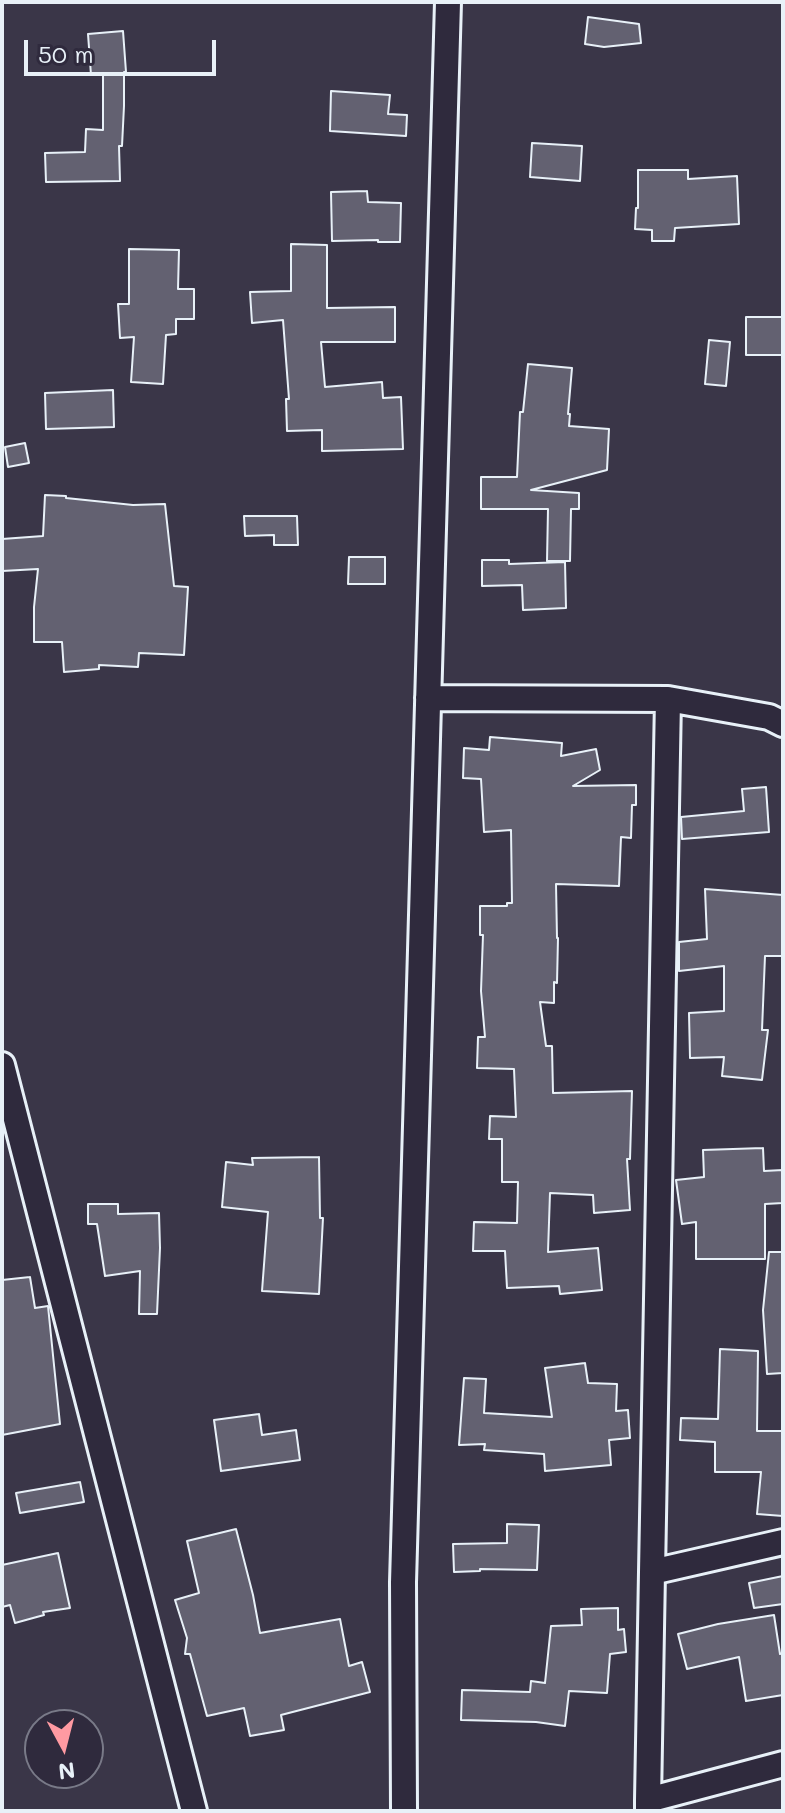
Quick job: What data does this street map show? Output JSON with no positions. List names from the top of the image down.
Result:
{
  "scale_bar": "50 m",
  "north": "bottom"
}
